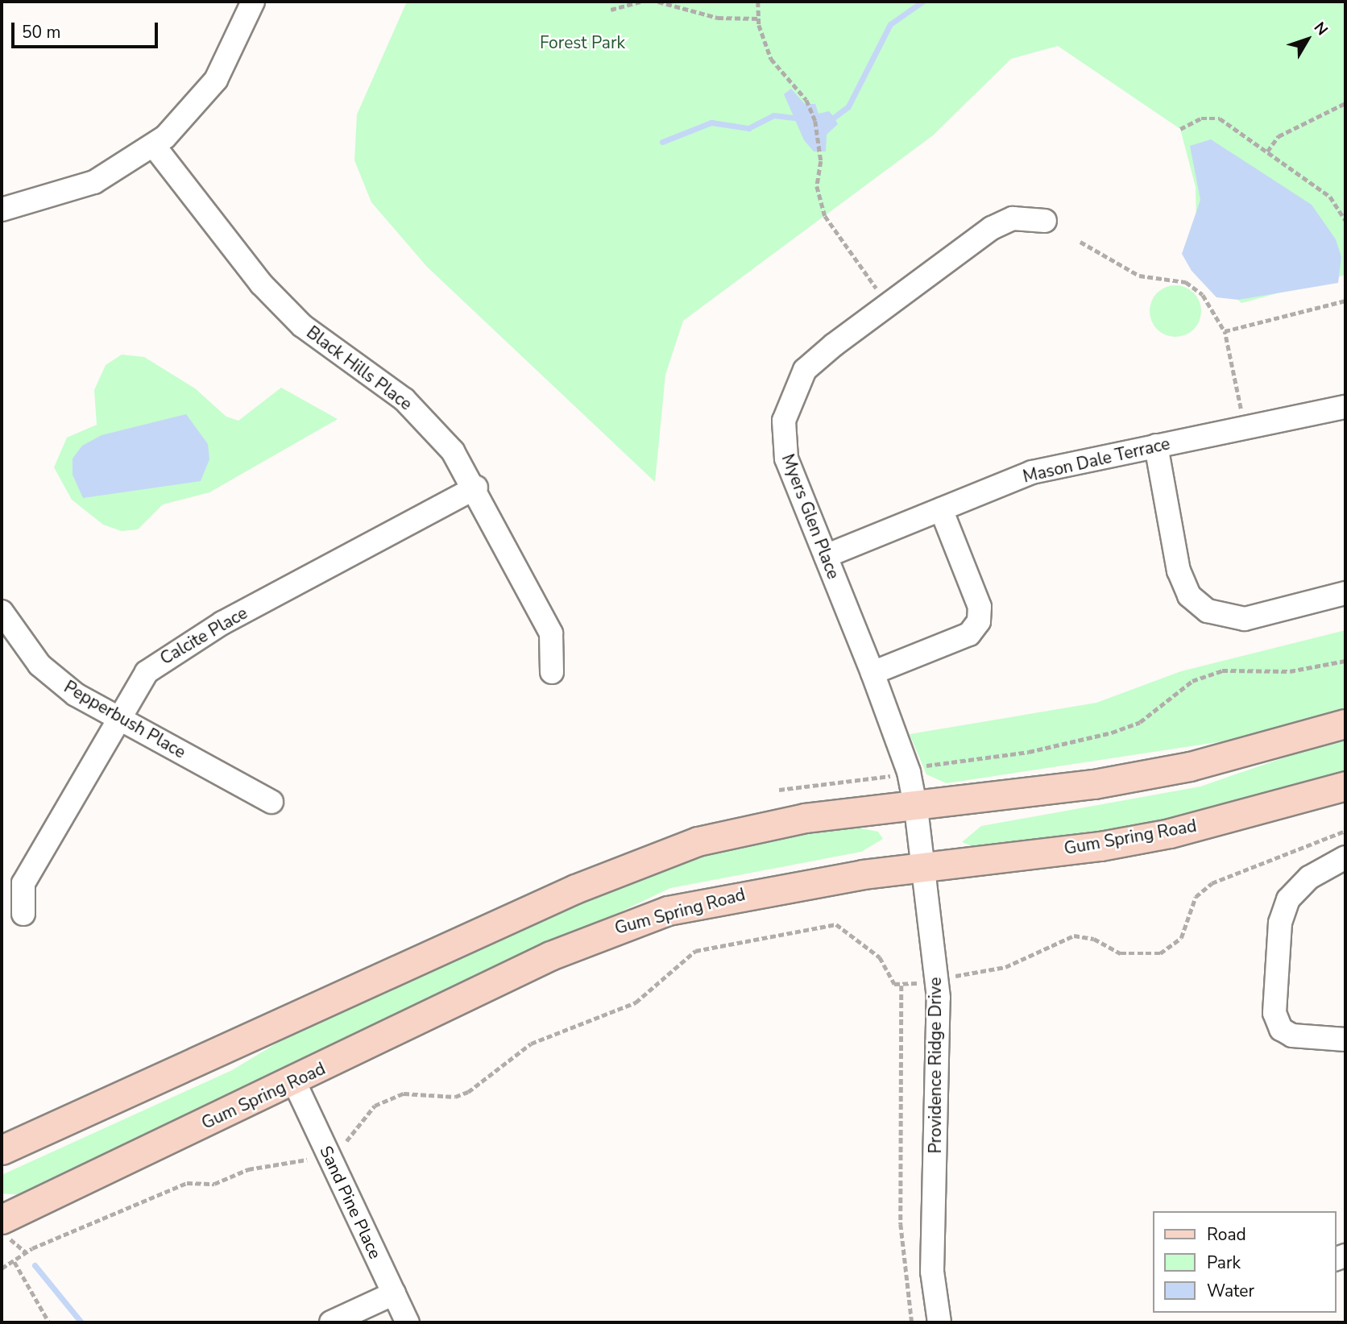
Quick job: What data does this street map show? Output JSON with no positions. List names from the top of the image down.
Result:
{
  "streets": {
    "main road": ["Gum Spring Road"],
    "street": [
      "Black Hills Place",
      "Mason Dale Terrace",
      "Myers Glen Place",
      "Calcite Place",
      "Pepperbush Place",
      "Providence Ridge Drive",
      "Sand Pine Place"
    ]
  },
  "crossings": [
    ["Black Hills Place", "Calcite Place"],
    ["Mason Dale Terrace", "Myers Glen Place"],
    ["Myers Glen Place", "Providence Ridge Drive"],
    ["Calcite Place", "Pepperbush Place"],
    ["Gum Spring Road", "Providence Ridge Drive"],
    ["Gum Spring Road", "Sand Pine Place"]
  ],
  "parks": ["Forest Park"],
  "legend": ["Road", "Park", "Water"],
  "scale_bar": "50 m",
  "north": "top right"
}
